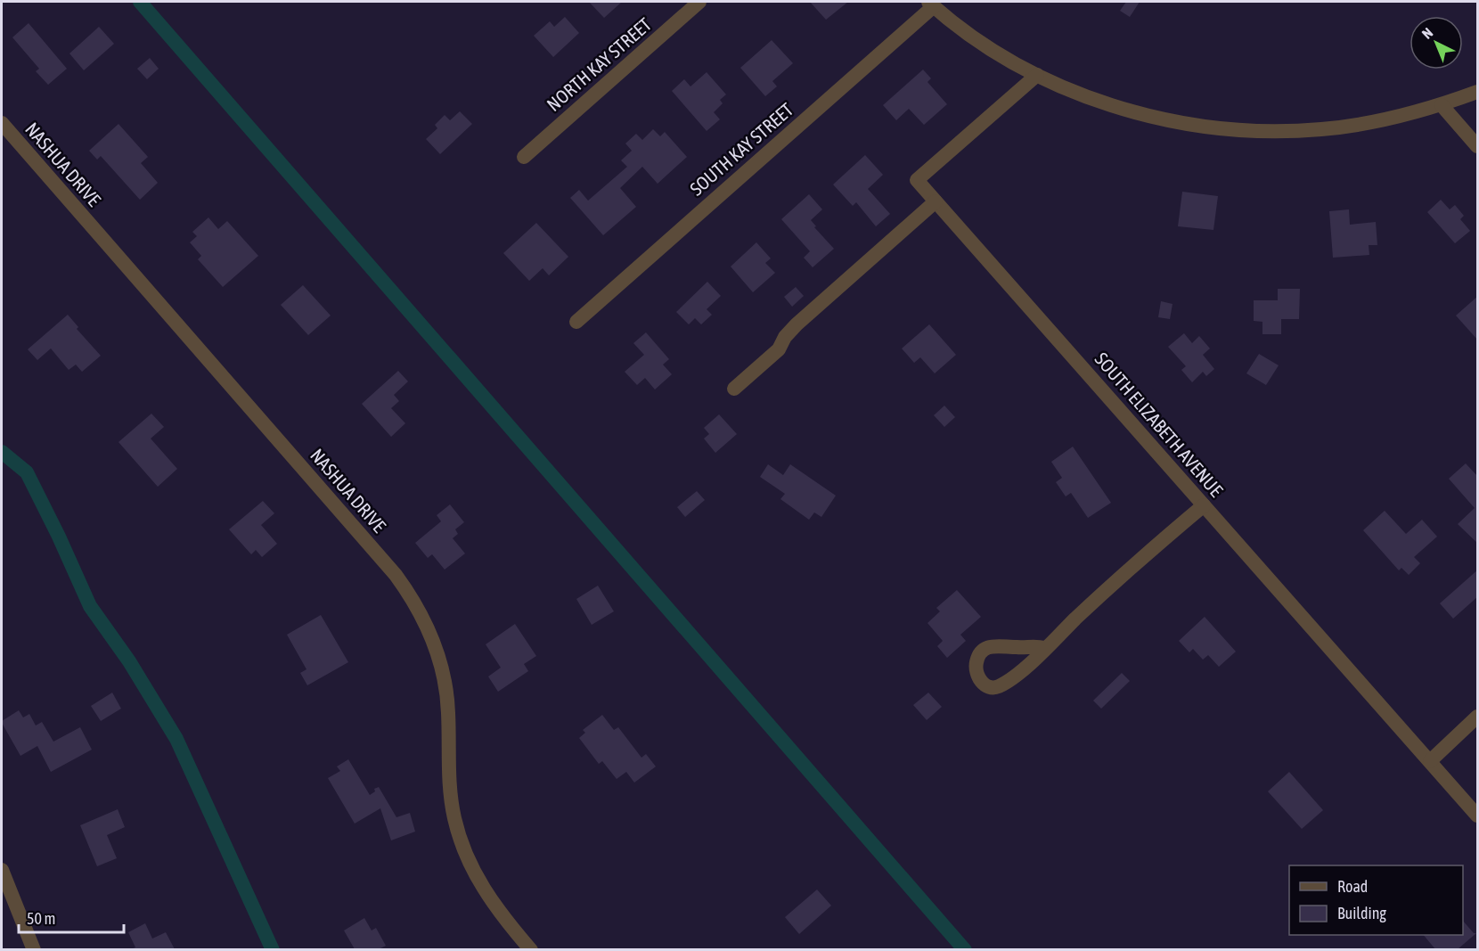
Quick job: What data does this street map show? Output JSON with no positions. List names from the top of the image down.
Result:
{
  "streets": {
    "street": [
      "NORTH KAY STREET",
      "SOUTH KAY STREET",
      "NASHUA DRIVE",
      "SOUTH ELIZABETH AVENUE"
    ]
  },
  "legend": ["Road", "Building"],
  "scale_bar": "50 m",
  "north": "top left"
}
